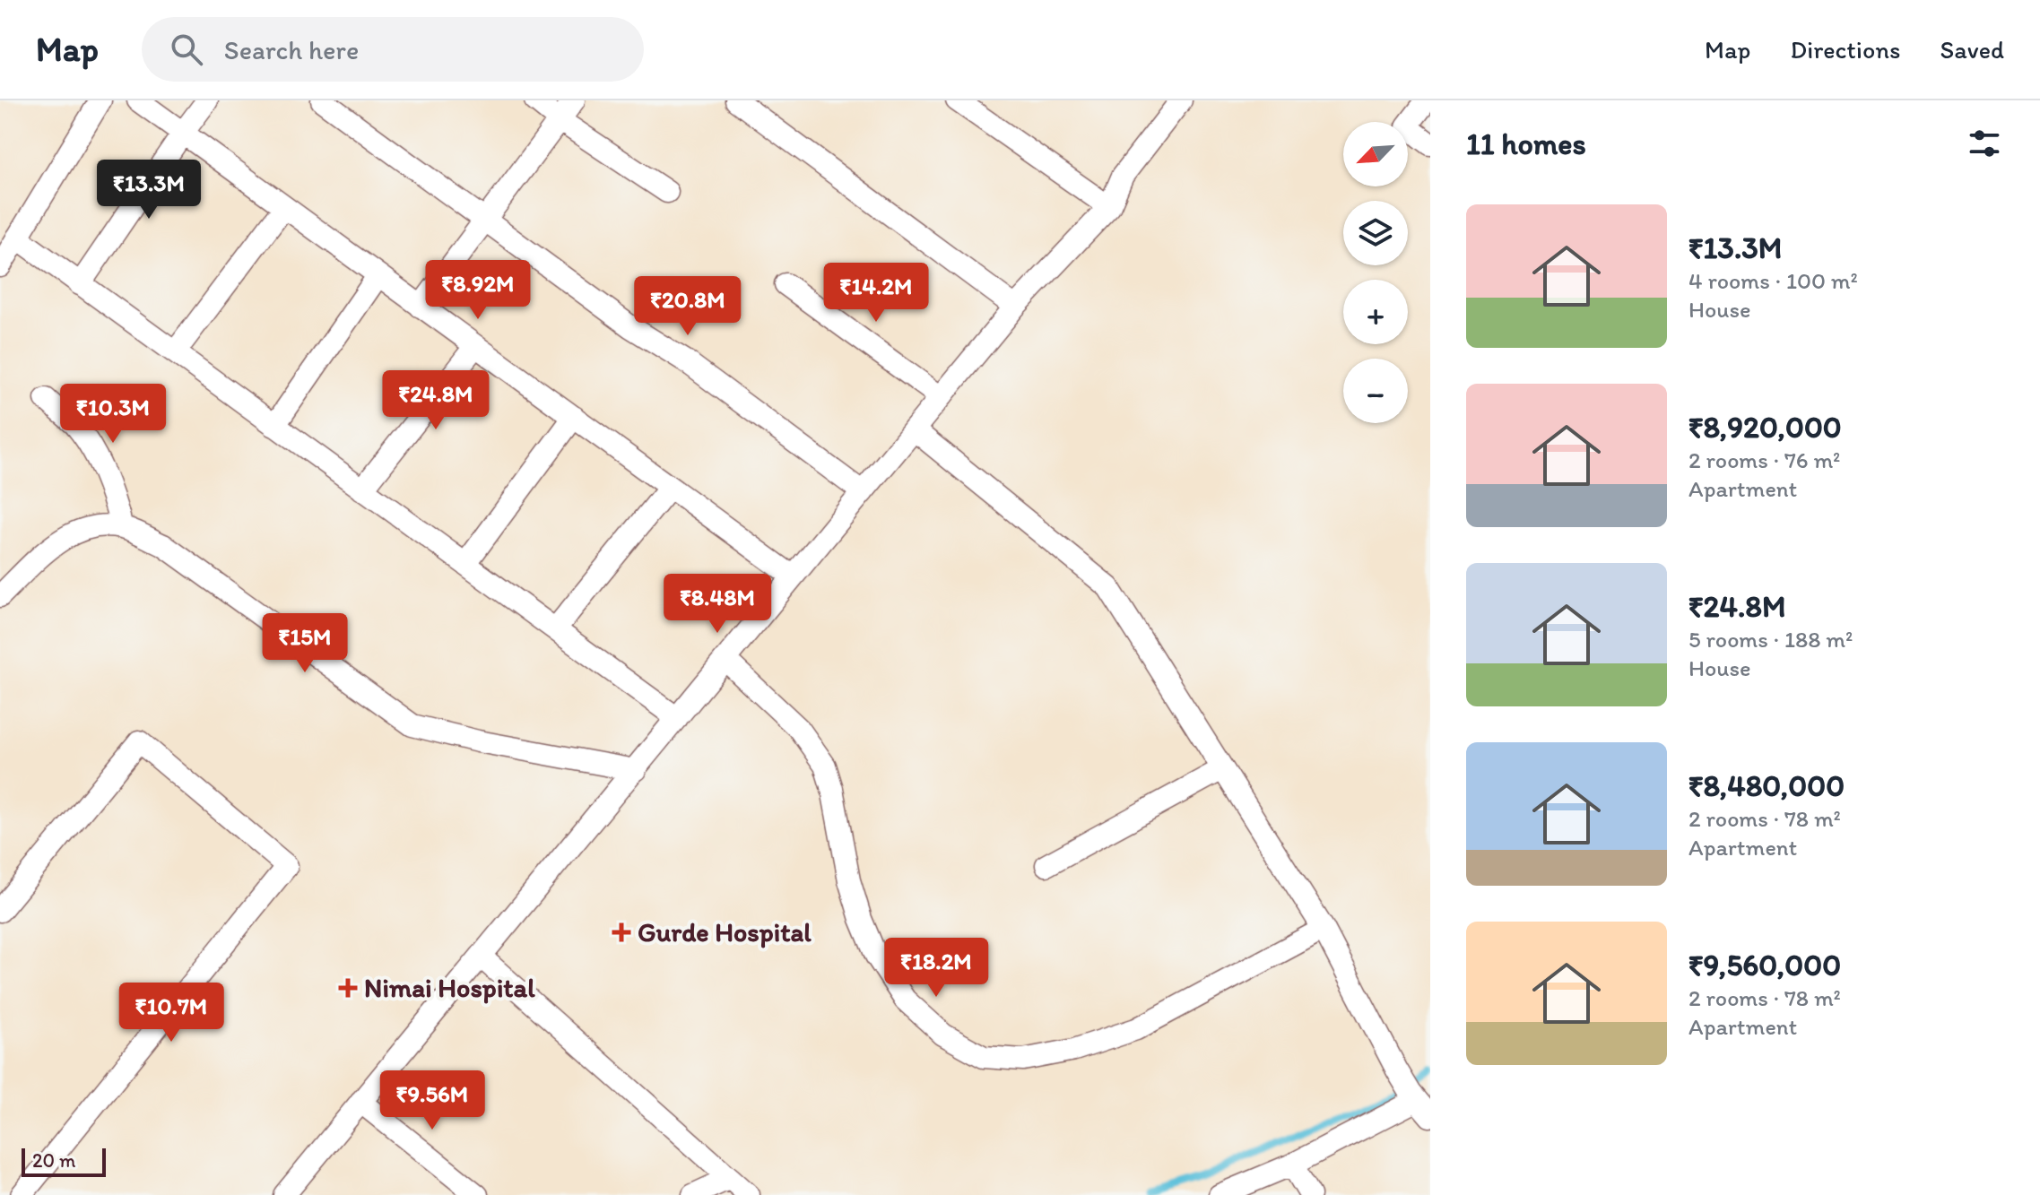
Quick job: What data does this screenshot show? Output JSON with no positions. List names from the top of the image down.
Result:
{
  "places": {
    "health": ["Gurde Hospital", "Nimai Hospital"]
  },
  "scale_bar": "20 m",
  "north": "bottom left",
  "page": {
    "header": "Map",
    "search": "Search here",
    "nav": ["Map", "Directions", "Saved"],
    "heading": "11 homes",
    "map_buttons": ["+", "−"],
    "price": [
      "₹13.3M",
      "₹8.92M",
      "₹14.2M",
      "₹20.8M",
      "₹24.8M",
      "₹10.3M",
      "₹8.48M",
      "₹15M",
      "₹18.2M",
      "₹10.7M",
      "₹9.56M"
    ],
    "list": [
      {
        "name": "₹13.3M",
        "note": "4 rooms · 100 m² · House"
      },
      {
        "name": "₹8,920,000",
        "note": "2 rooms · 76 m² · Apartment"
      },
      {
        "name": "₹24.8M",
        "note": "5 rooms · 188 m² · House"
      },
      {
        "name": "₹8,480,000",
        "note": "2 rooms · 78 m² · Apartment"
      },
      {
        "name": "₹9,560,000",
        "note": "2 rooms · 78 m² · Apartment"
      }
    ],
    "scale": "20 m"
  }
}
